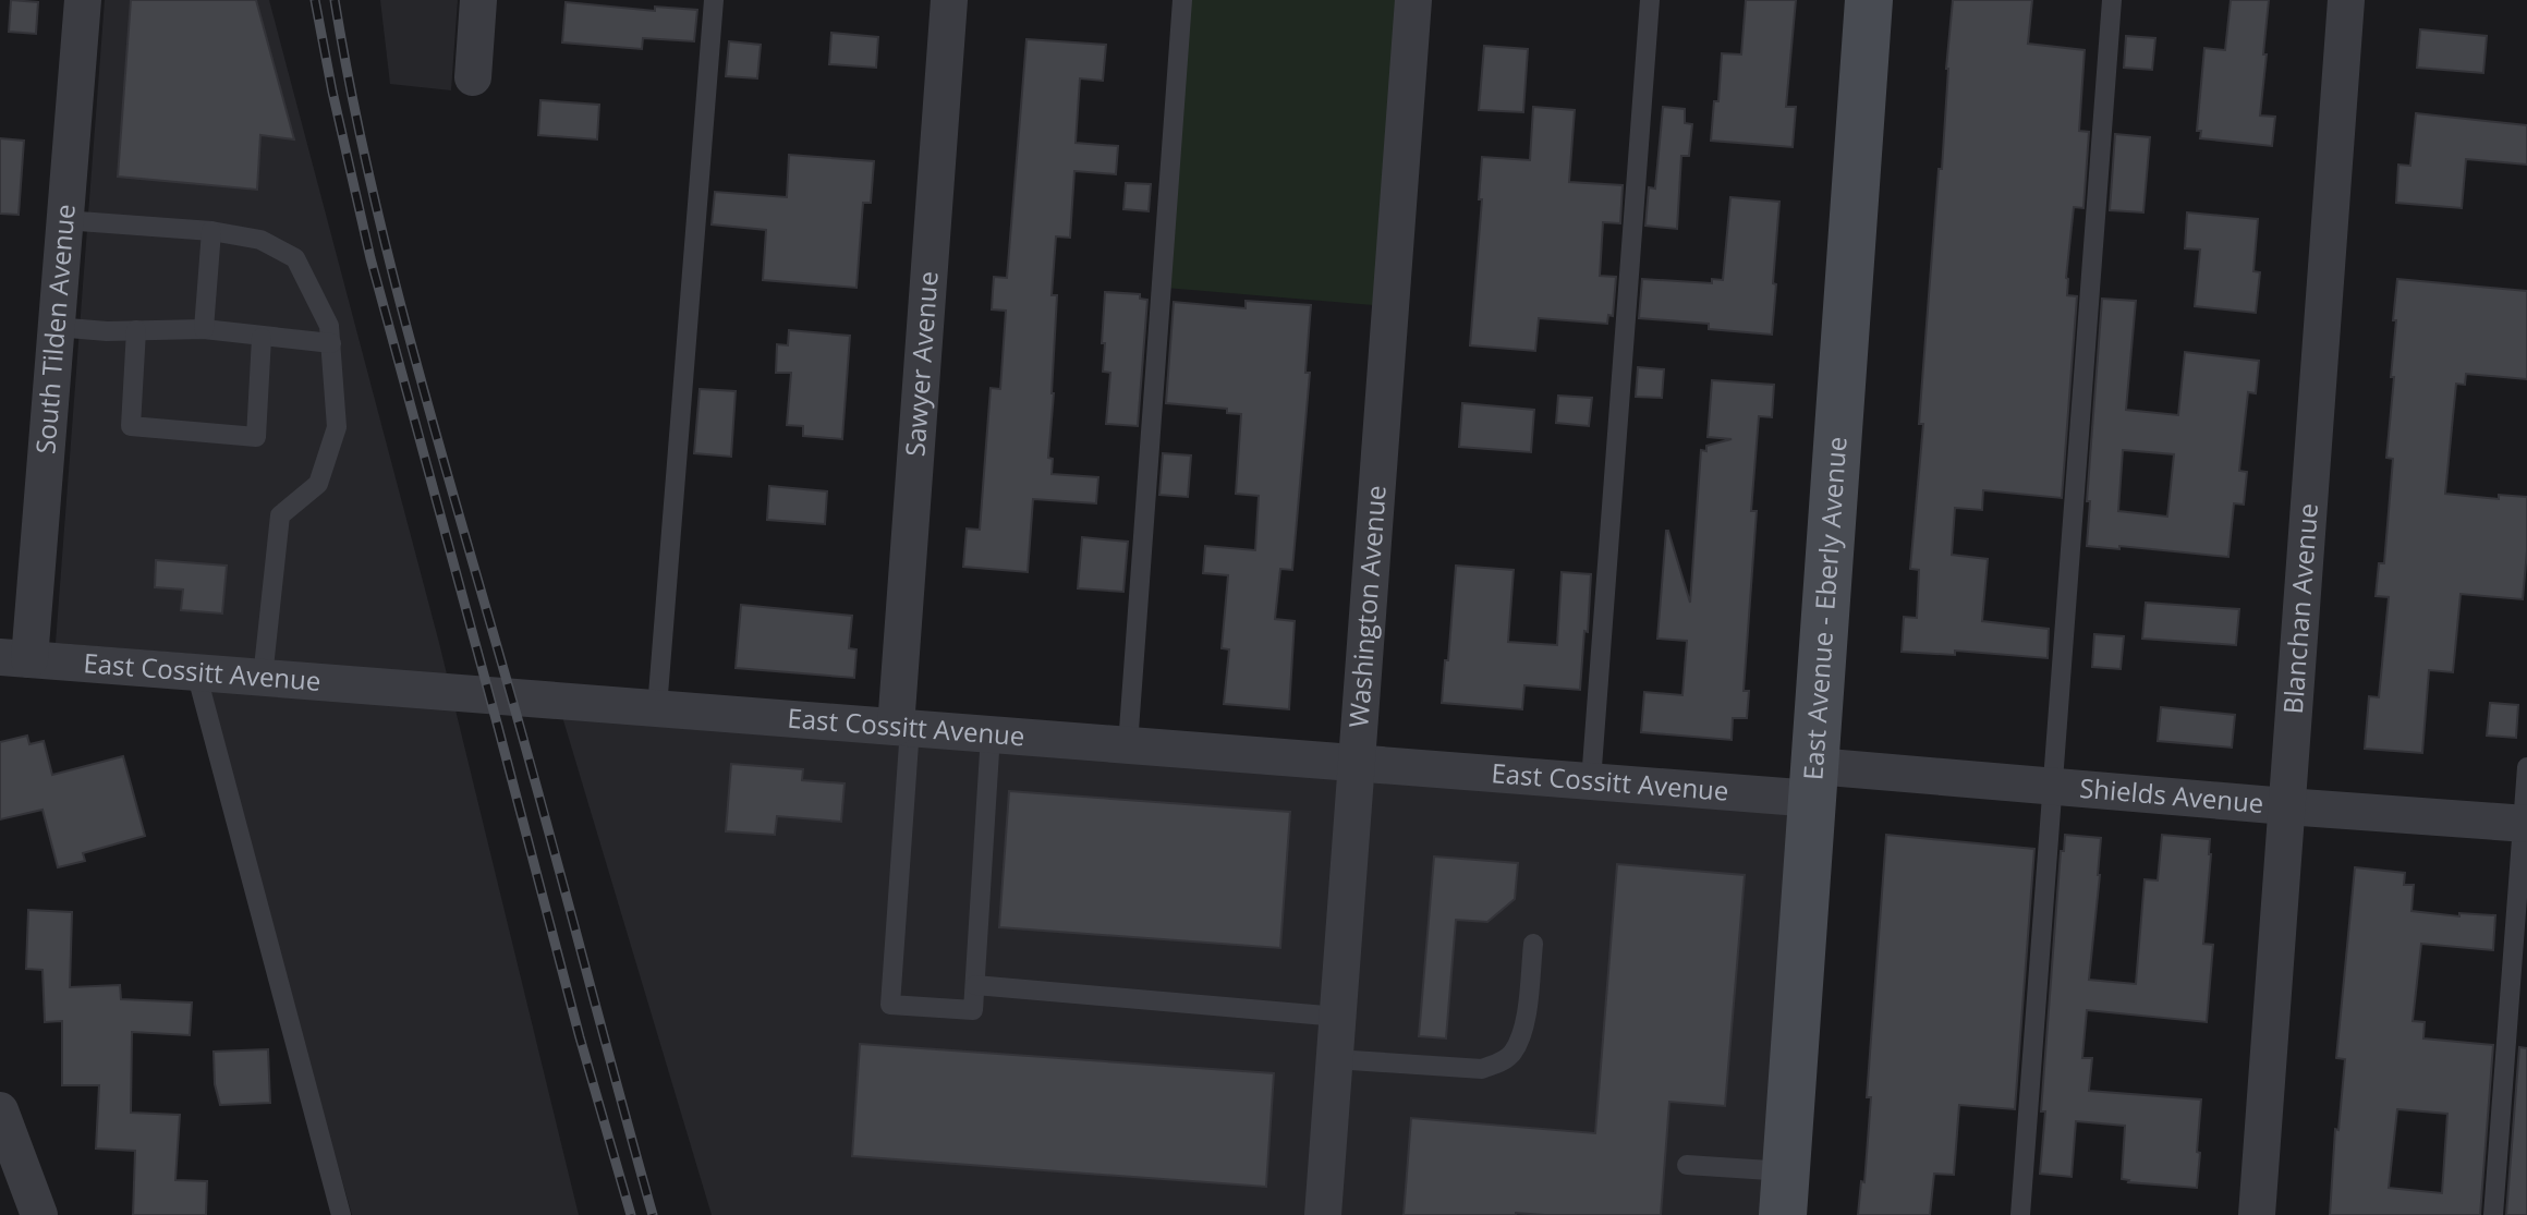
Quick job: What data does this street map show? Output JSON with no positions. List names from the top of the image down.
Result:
{
  "streets": {
    "main road": ["East Avenue - Eberly Avenue"],
    "street": [
      "South Tilden Avenue",
      "Sawyer Avenue",
      "Blanchan Avenue",
      "Washington Avenue",
      "East Cossitt Avenue",
      "Shields Avenue"
    ]
  },
  "crossings": [
    ["South Tilden Avenue", "East Cossitt Avenue"],
    ["Sawyer Avenue", "East Cossitt Avenue"],
    ["Blanchan Avenue", "Shields Avenue"],
    ["Washington Avenue", "East Cossitt Avenue"],
    ["East Avenue - Eberly Avenue", "East Cossitt Avenue"],
    ["East Avenue - Eberly Avenue", "Shields Avenue"],
    ["East Cossitt Avenue", "Shields Avenue"]
  ]
}
